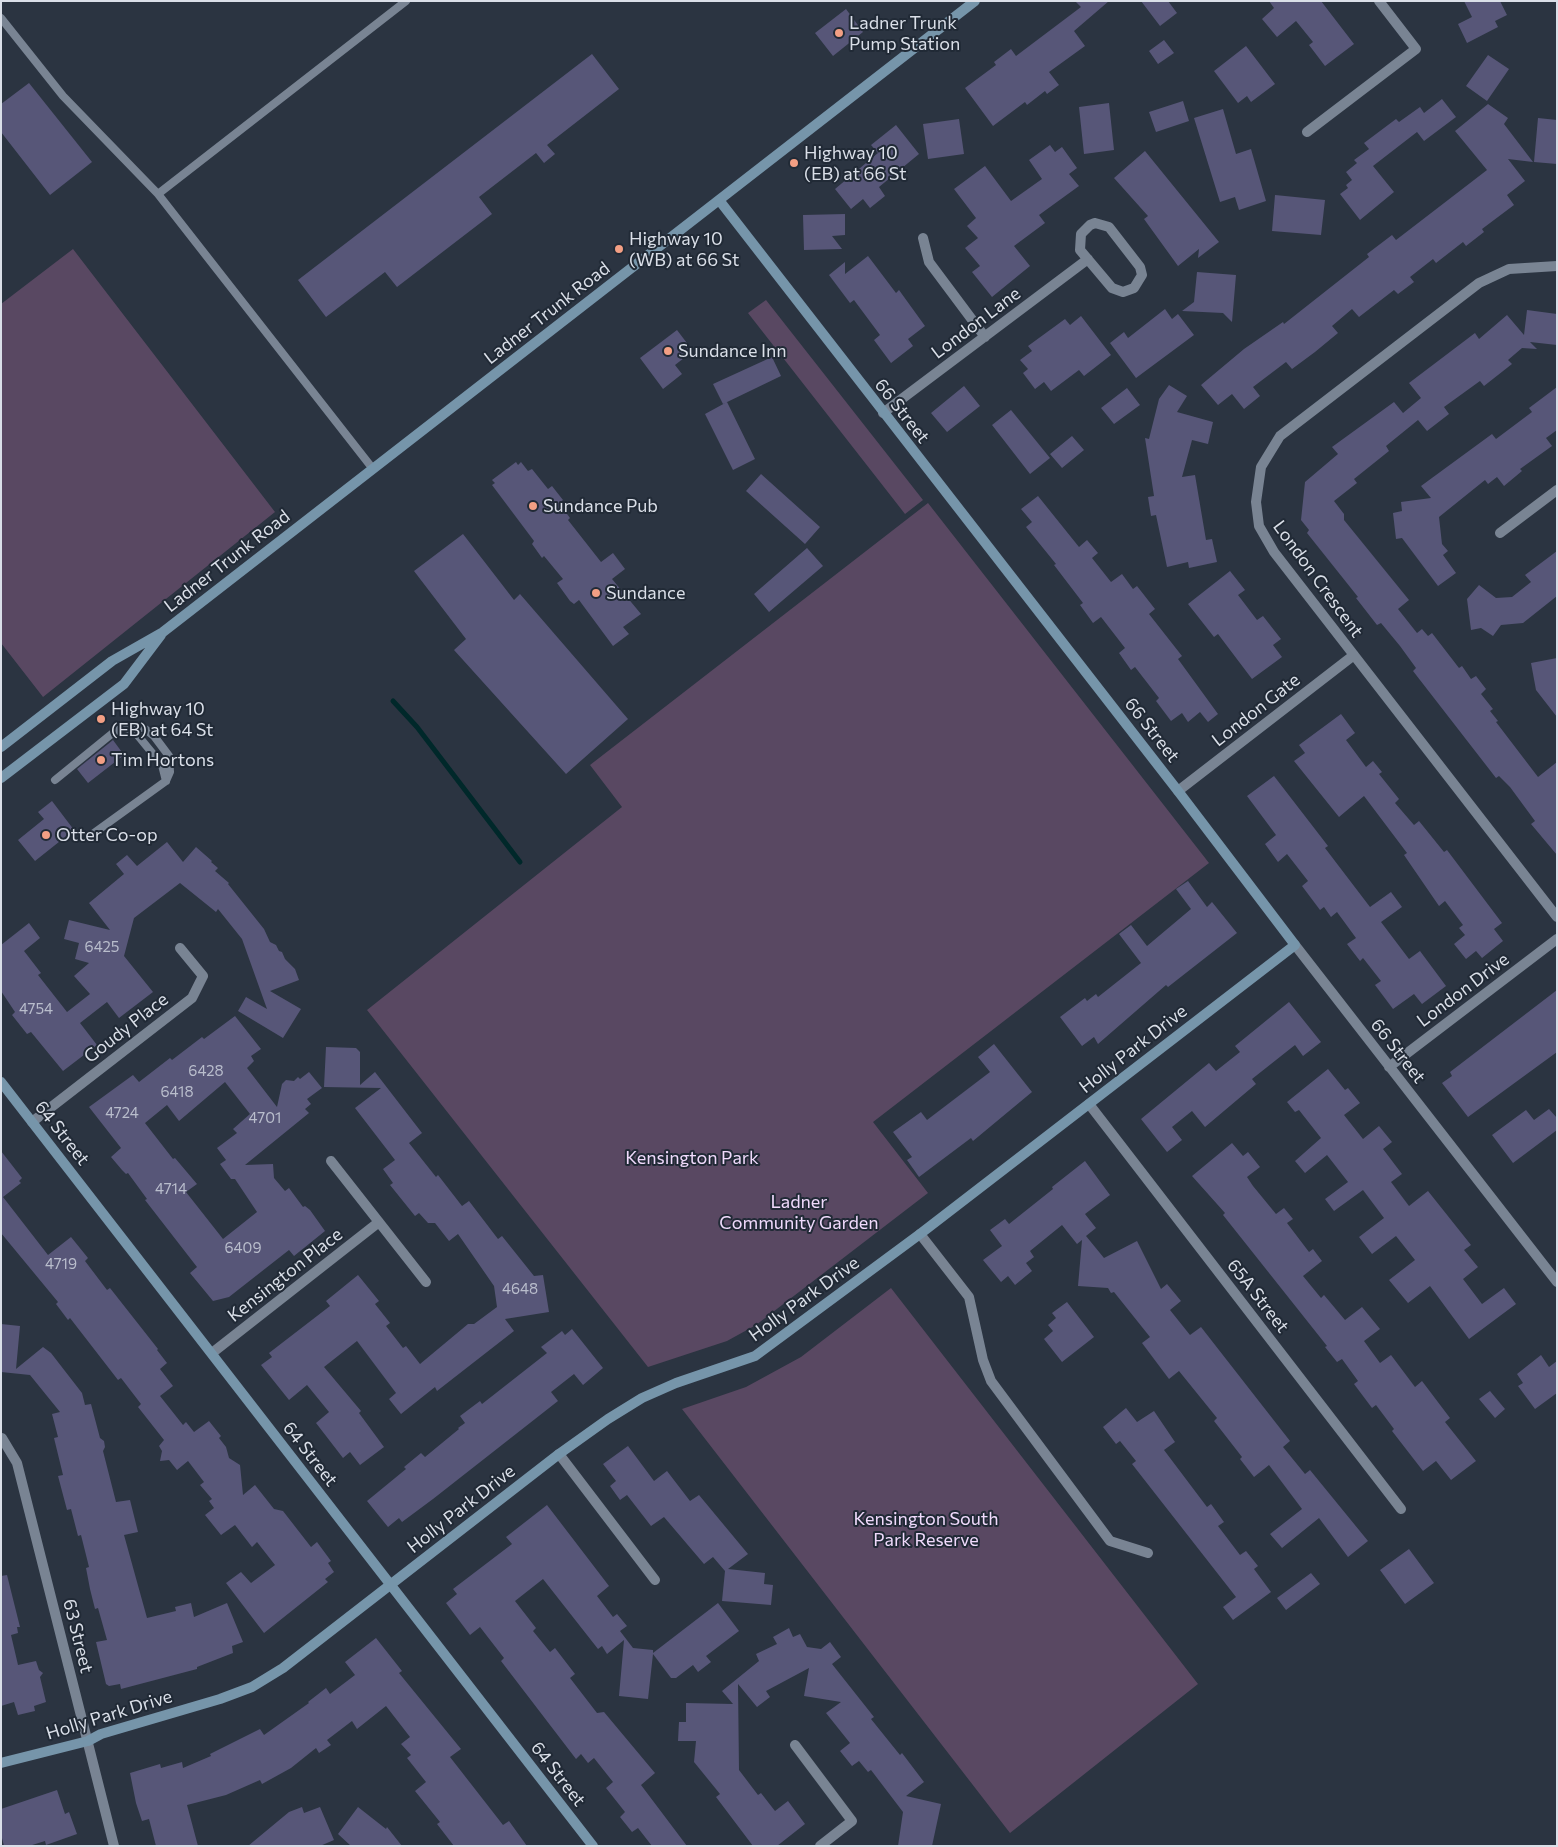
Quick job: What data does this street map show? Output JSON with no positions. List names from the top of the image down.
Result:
{
  "streets": {
    "street": [
      "Ladner Trunk Road",
      "London Lane",
      "66 Street",
      "London Crescent",
      "London Gate",
      "London Drive",
      "Goudy Place",
      "Holly Park Drive",
      "64 Street",
      "Kensington Place",
      "65A Street",
      "63 Street"
    ]
  },
  "crossings": [
    ["Ladner Trunk Road", "66 Street"],
    ["London Lane", "66 Street"],
    ["66 Street", "London Gate"],
    ["66 Street", "London Drive"],
    ["66 Street", "Holly Park Drive"],
    ["London Crescent", "London Gate"],
    ["Goudy Place", "64 Street"],
    ["Holly Park Drive", "64 Street"],
    ["Holly Park Drive", "65A Street"],
    ["Holly Park Drive", "63 Street"],
    ["64 Street", "Kensington Place"]
  ],
  "parks": ["Kensington Park", "Ladner Community Garden", "Kensington South Park Reserve"],
  "places": [
    "Ladner Trunk Pump Station",
    "Highway 10 (EB) at 66 St",
    "Highway 10 (WB) at 66 St",
    "Sundance Inn",
    "Sundance Pub",
    "Sundance",
    "Highway 10 (EB) at 64 St",
    "Tim Hortons",
    "Otter Co-op"
  ],
  "house_numbers": [
    "6425",
    "4754",
    "6428",
    "6418",
    "4724",
    "4701",
    "4714",
    "6409",
    "4719",
    "4648"
  ]
}
